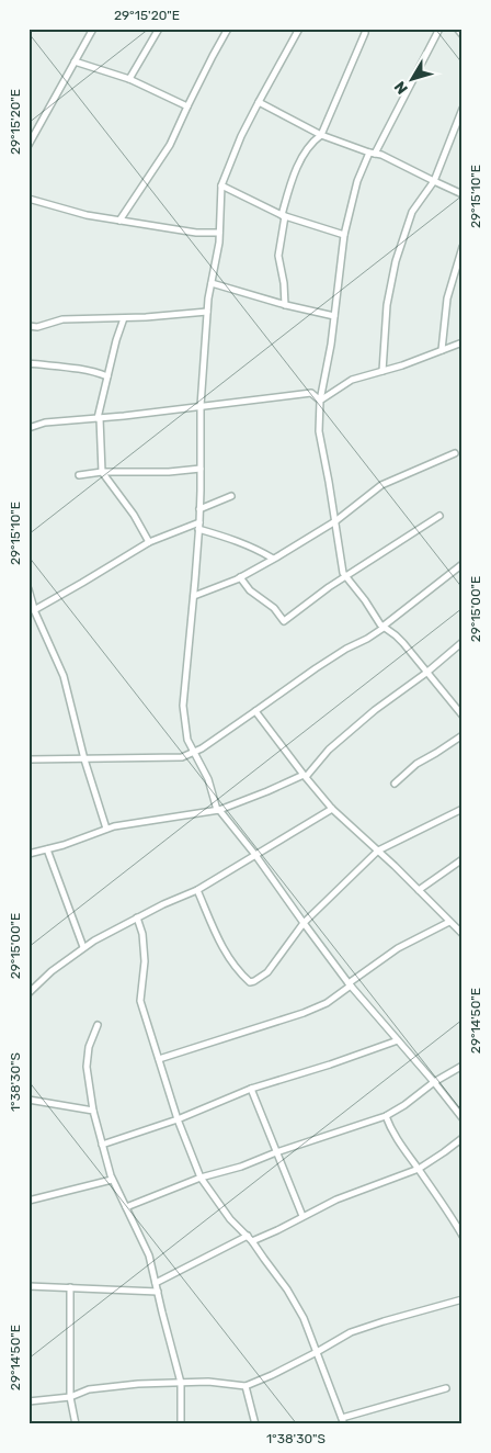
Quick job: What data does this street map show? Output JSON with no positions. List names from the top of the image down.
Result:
{
  "north": "bottom left",
  "coordinates": [
    "29°15'20\"E",
    "29°15'10\"E",
    "29°15'00\"E",
    "29°14'50\"E",
    "1°38'30\"S"
  ]
}
